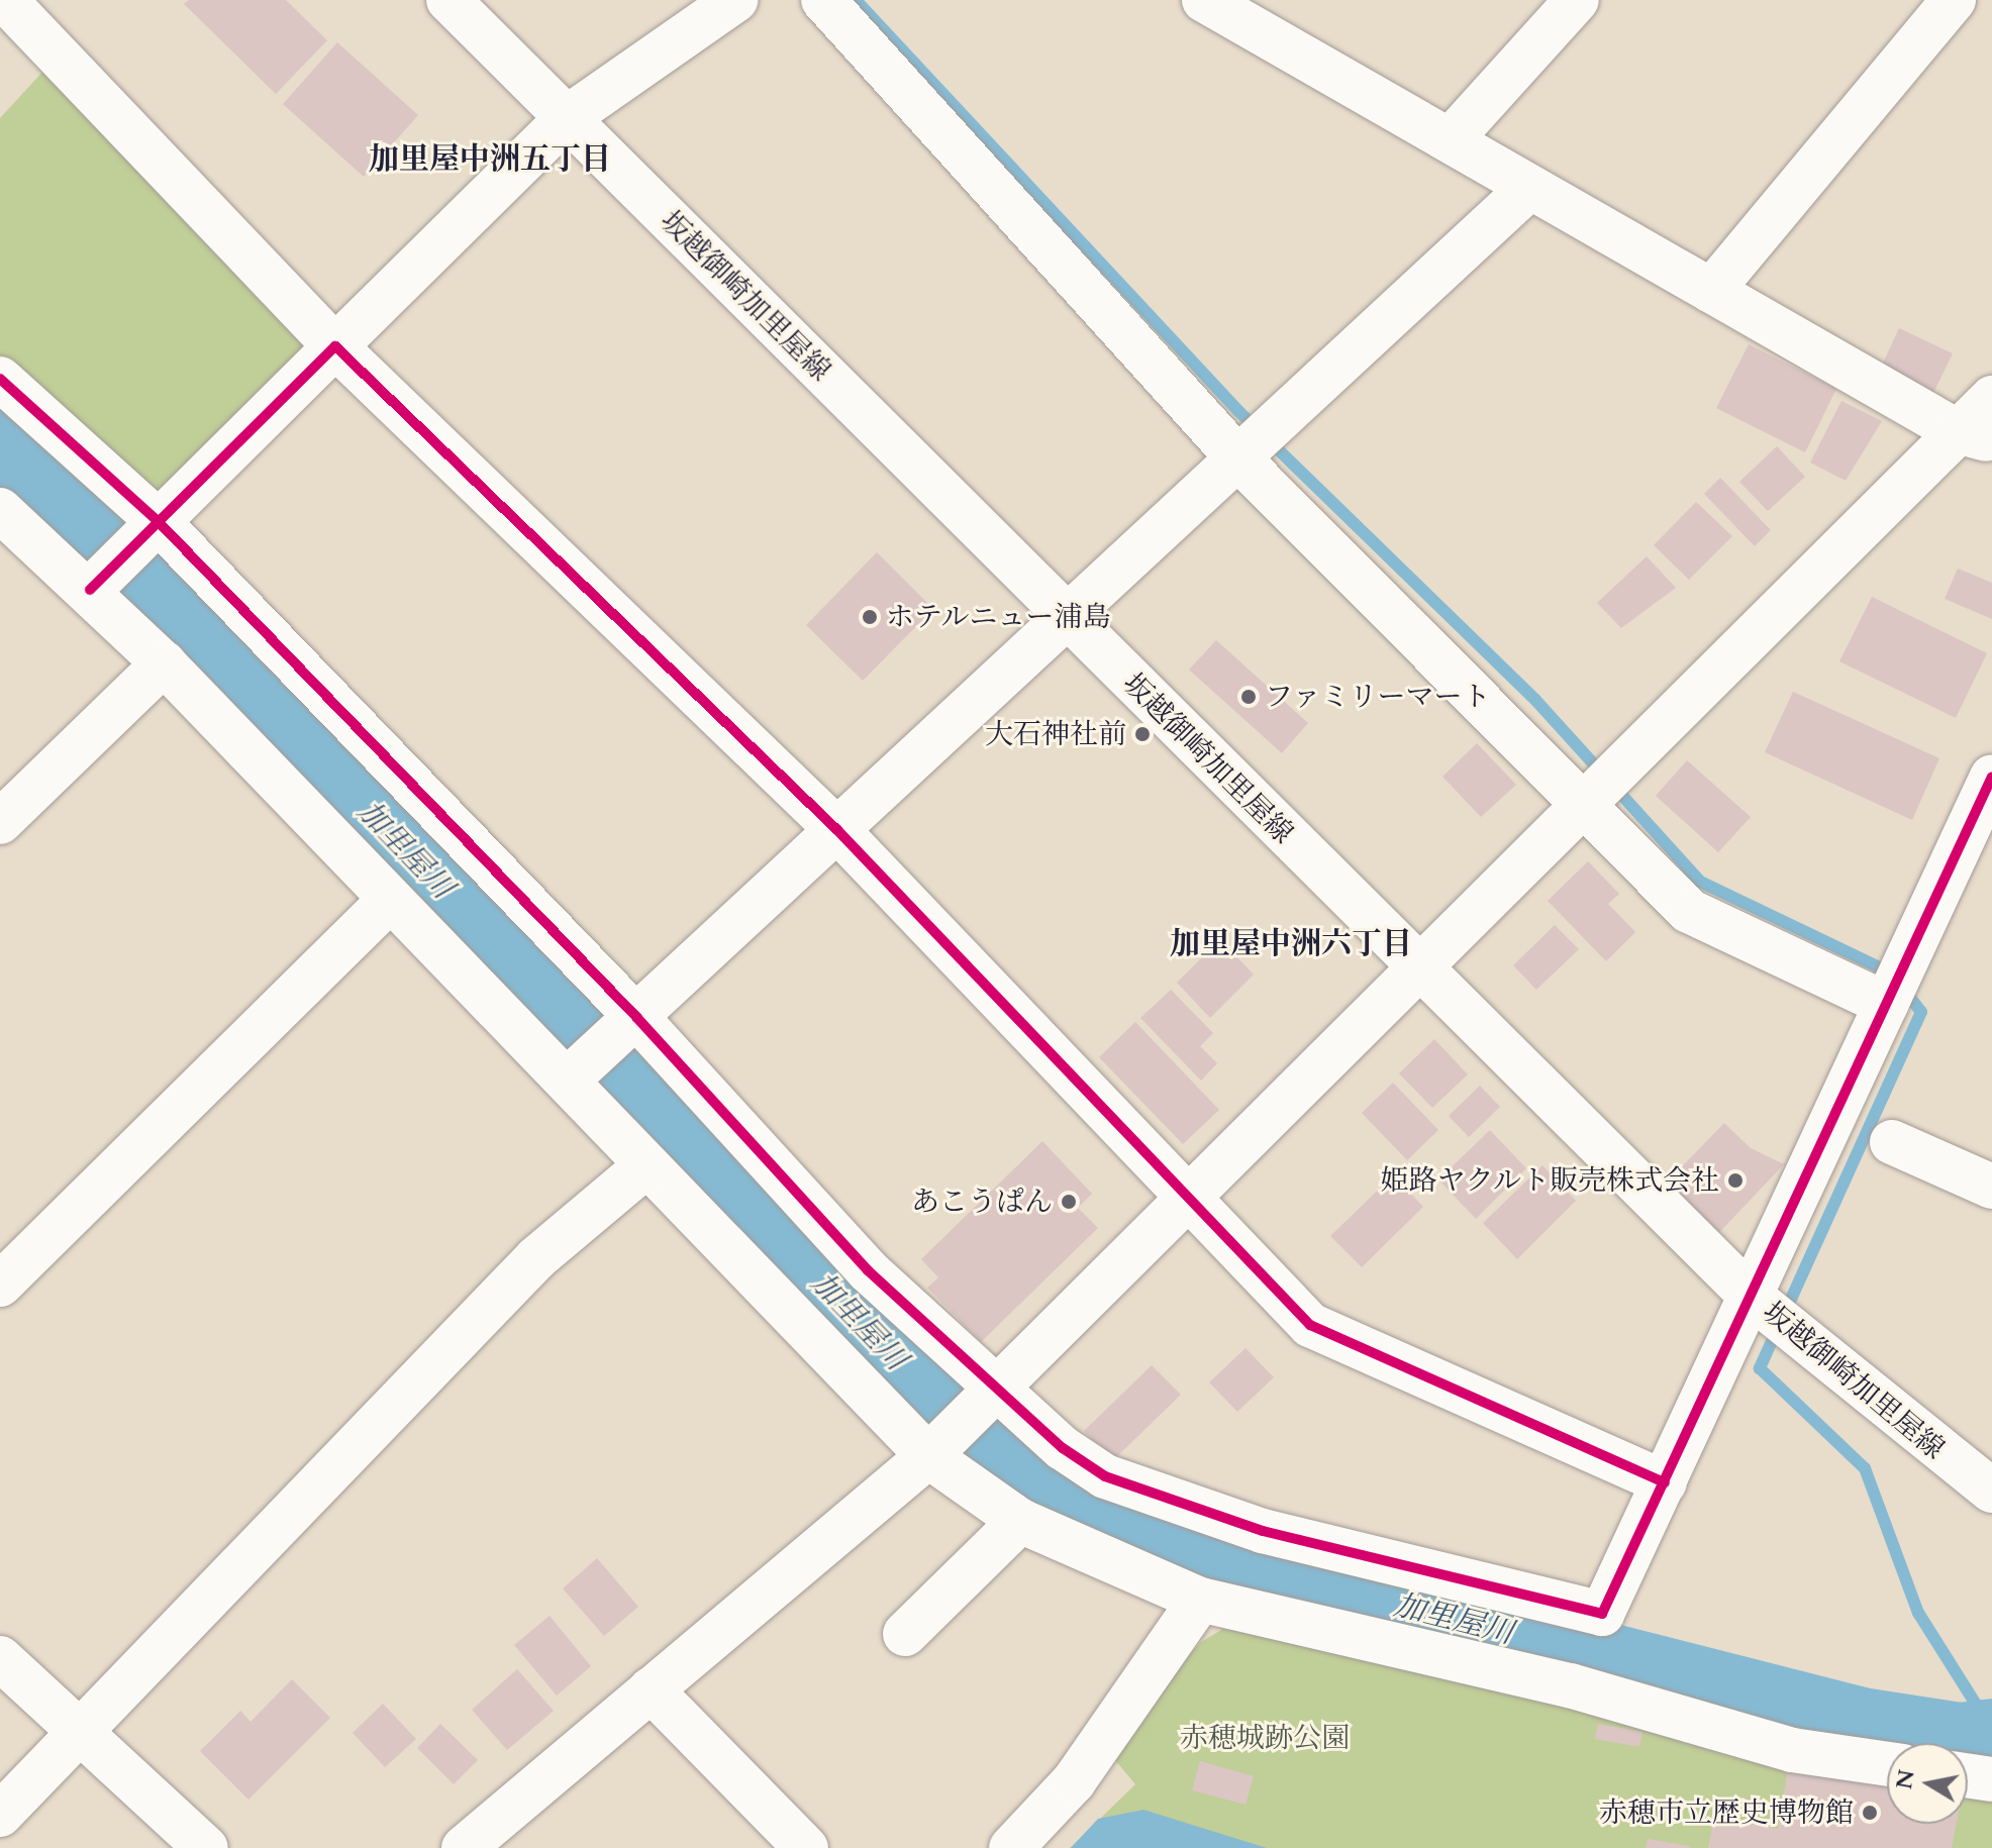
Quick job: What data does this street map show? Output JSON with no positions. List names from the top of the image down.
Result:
{
  "streets": {
    "street": ["坂越御崎加里屋線"]
  },
  "districts": ["加里屋中洲五丁目", "加里屋中洲六丁目"],
  "water": ["加里屋川"],
  "parks": ["赤穂城跡公園"],
  "places": [
    "ホテルニュー浦島",
    "ファミリーマート",
    "大石神社前",
    "姫路ヤクルト販売株式会社",
    "あこうぱん",
    "赤穂市立歴史博物館"
  ],
  "north": "left"
}
